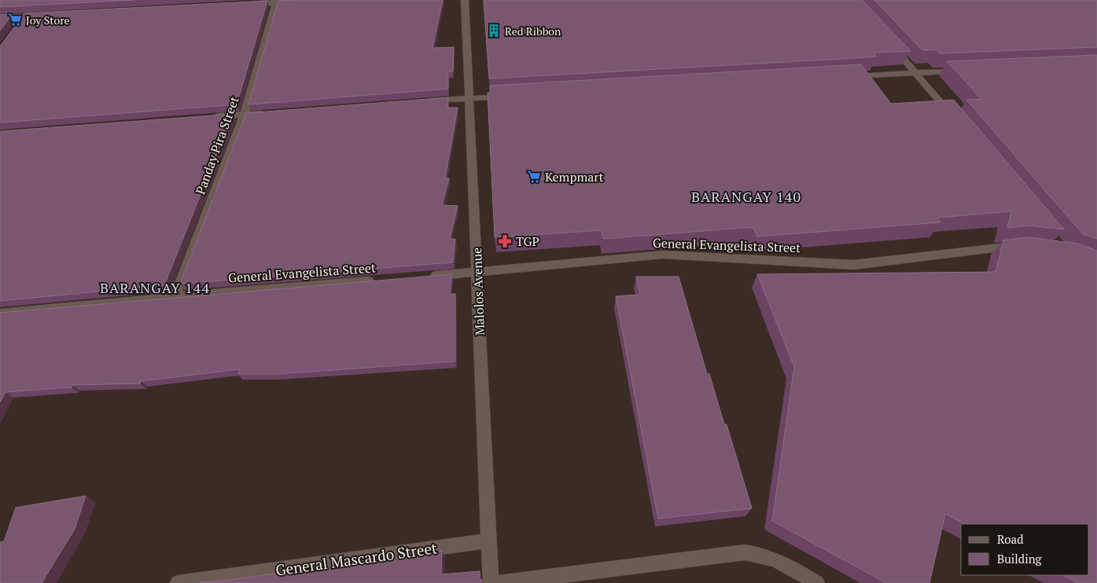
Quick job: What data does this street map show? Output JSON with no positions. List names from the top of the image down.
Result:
{
  "streets": {
    "street": [
      "Panday Pira Street",
      "General Evangelista Street",
      "Malolos Avenue",
      "General Mascardo Street"
    ]
  },
  "crossings": [
    ["Panday Pira Street", "General Evangelista Street"],
    ["General Evangelista Street", "Malolos Avenue"],
    ["Malolos Avenue", "General Mascardo Street"]
  ],
  "districts": ["BARANGAY 140", "BARANGAY 144"],
  "places": {
    "supermarket": ["Joy Store", "Kempmart"],
    "building": ["Red Ribbon"],
    "pharmacy": ["TGP"]
  },
  "legend": ["Road", "Building"]
}
